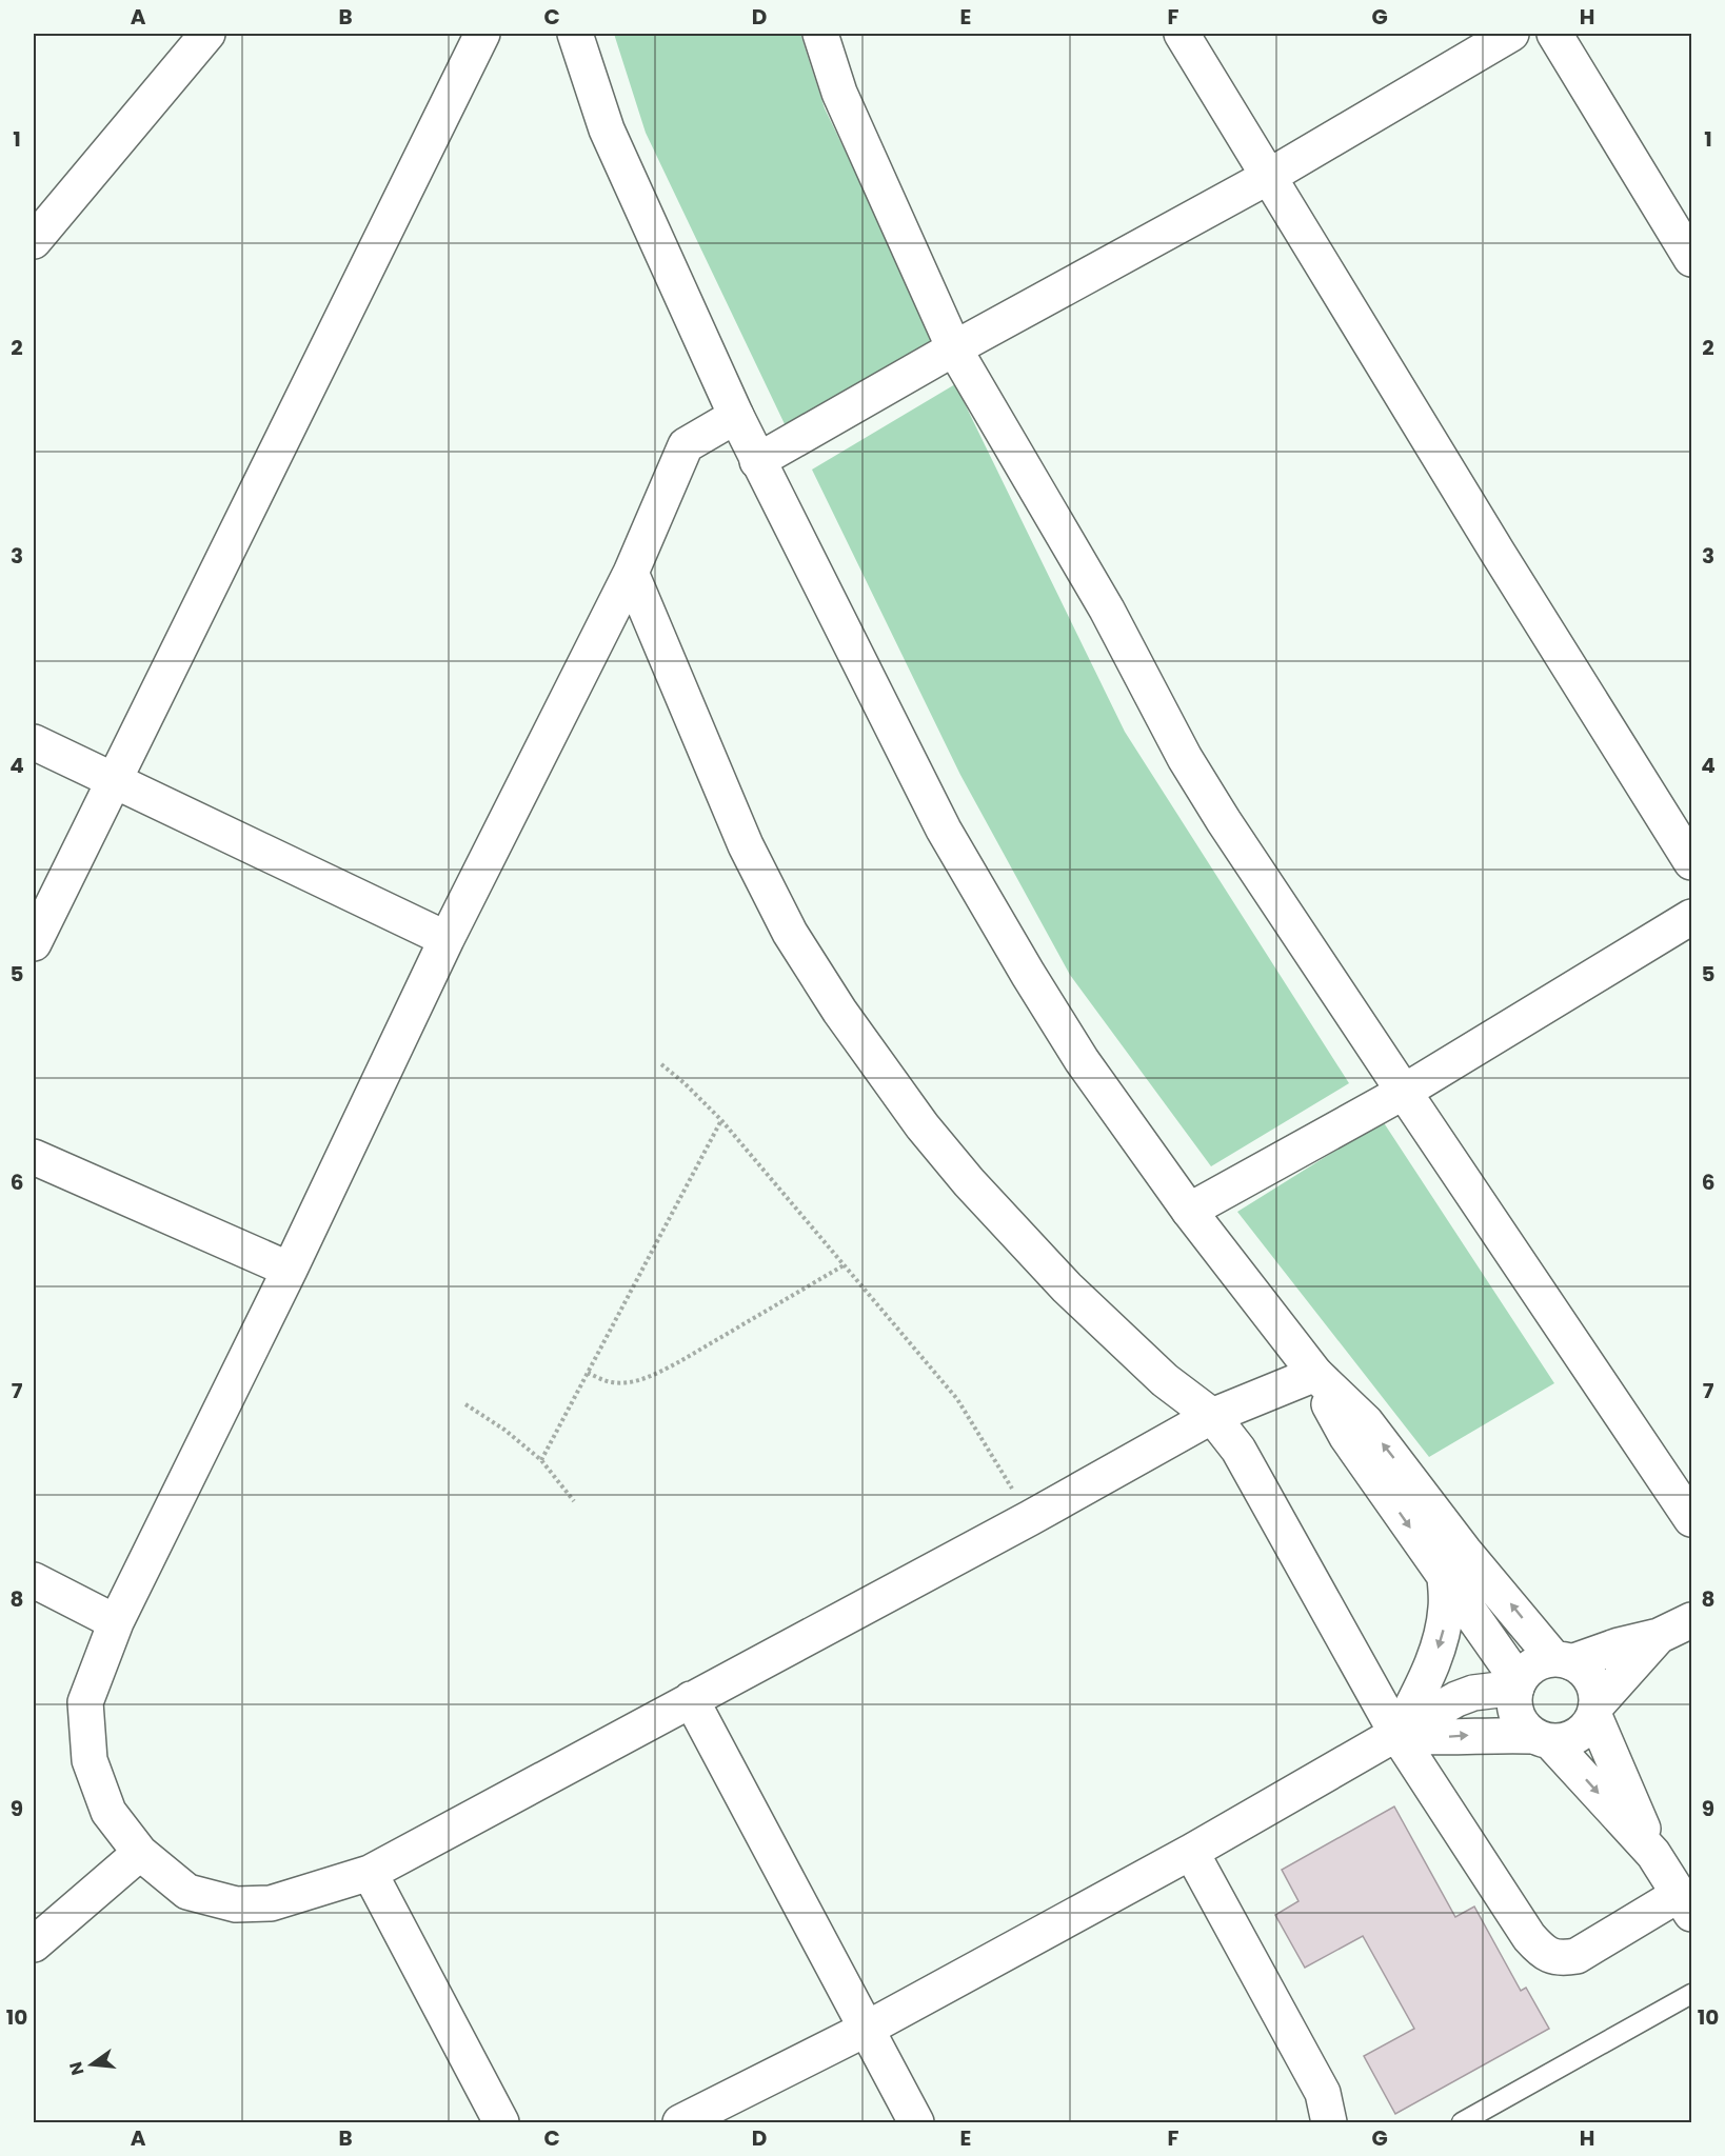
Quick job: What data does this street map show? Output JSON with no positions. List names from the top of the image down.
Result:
{
  "north": "left",
  "grid": {
    "columns": [
      "A",
      "B",
      "C",
      "D",
      "E",
      "F",
      "G",
      "H"
    ],
    "rows": [
      "1",
      "2",
      "3",
      "4",
      "5",
      "6",
      "7",
      "8",
      "9",
      "10"
    ]
  }
}
